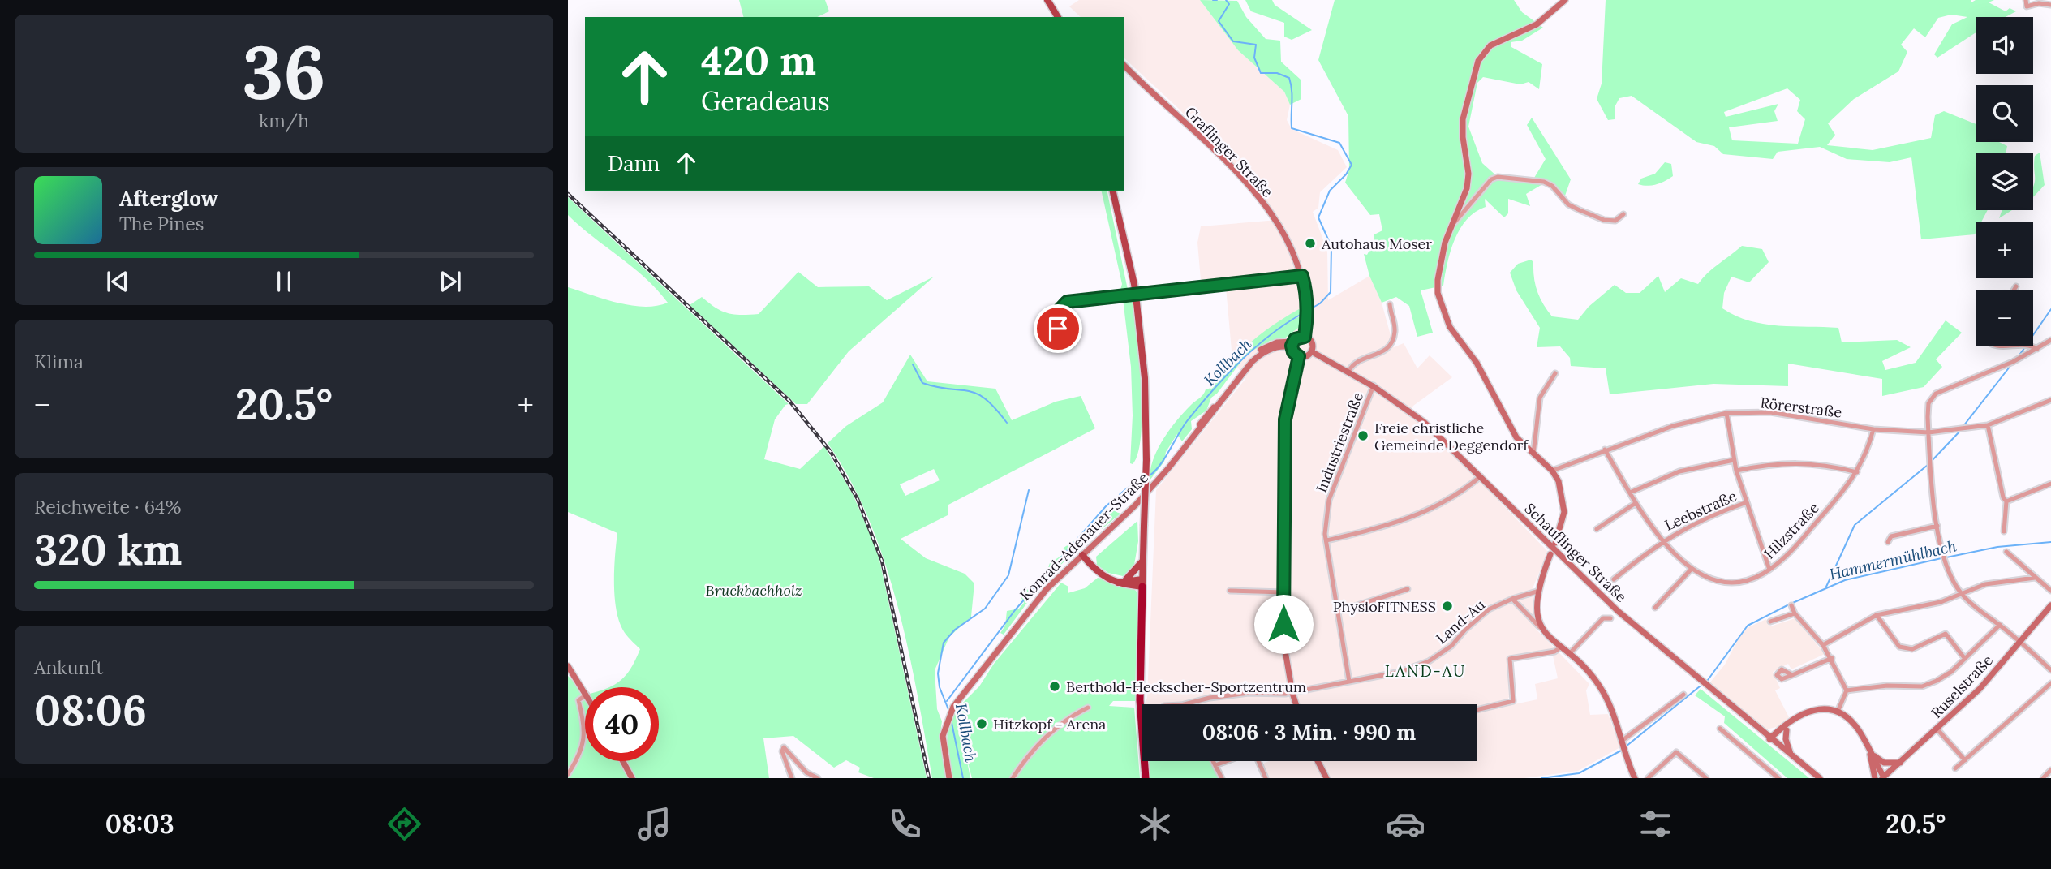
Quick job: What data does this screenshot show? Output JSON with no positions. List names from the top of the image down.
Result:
{
  "streets": {
    "street": [
      "Graflinger Straße",
      "Rörerstraße",
      "Industriestraße",
      "Leebstraße",
      "Hilzstraße",
      "Konrad-Adenauer-Straße",
      "Schauflinger Straße",
      "Land-Au",
      "Ruselstraße"
    ]
  },
  "crossings": [
    ["Graflinger Straße", "Konrad-Adenauer-Straße"],
    ["Graflinger Straße", "Schauflinger Straße"],
    ["Rörerstraße", "Hilzstraße"],
    ["Industriestraße", "Schauflinger Straße"],
    ["Industriestraße", "Land-Au"],
    ["Leebstraße", "Hilzstraße"],
    ["Konrad-Adenauer-Straße", "Schauflinger Straße"]
  ],
  "districts": ["LAND-AU"],
  "water": ["Kollbach", "Hammermühlbach"],
  "parks": ["Bruckbachholz"],
  "places": [
    "Autohaus Moser",
    "Freie christliche Gemeinde Deggendorf",
    "PhysioFITNESS",
    "Berthold-Heckscher-Sportzentrum",
    "Hitzkopf - Arena"
  ],
  "page": {
    "tile": [
      ["36", "km/h"],
      "Klima",
      ["Reichweite · 64%", "320 km"],
      ["Ankunft", "08:06"]
    ],
    "map_buttons": ["+", "−"],
    "turn": ["420 m", "Geradeaus"],
    "then": "Dann",
    "song": ["Afterglow", "The Pines"],
    "heat": ["−", "20.5°", "+"],
    "limit": "40",
    "trip": "08:06 · 3 Min. · 990 m",
    "tabs": ["08:03", "20.5°"]
  }
}
